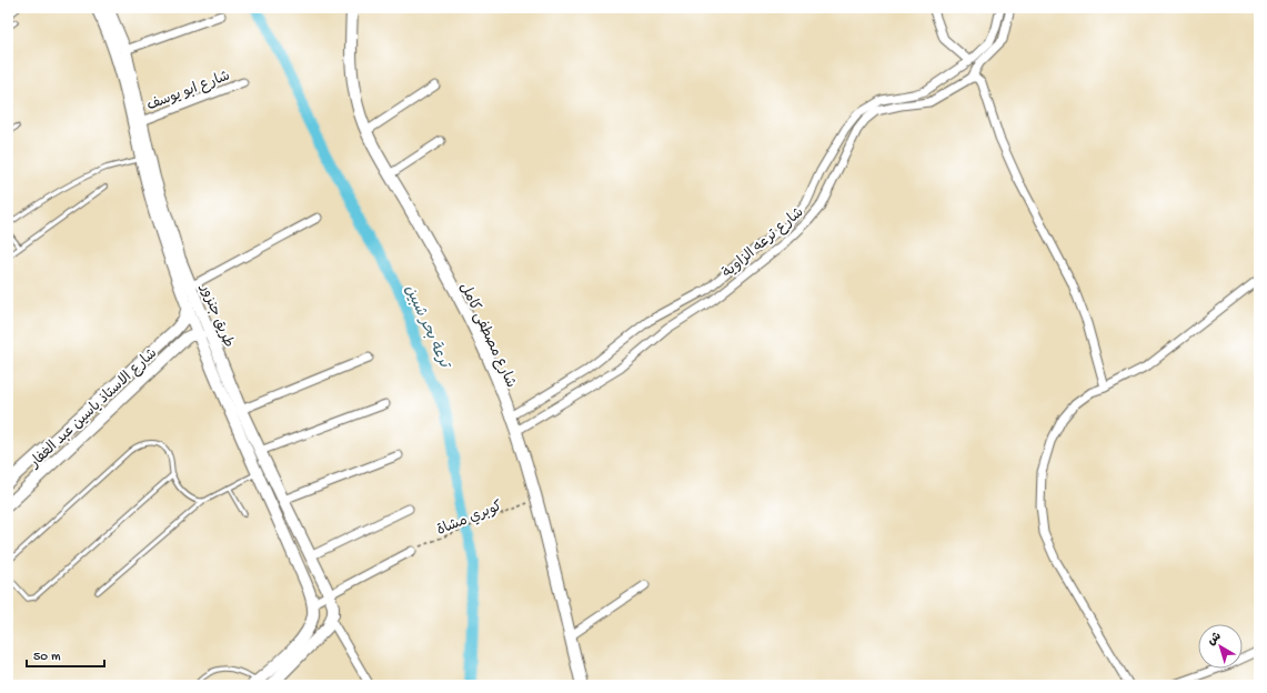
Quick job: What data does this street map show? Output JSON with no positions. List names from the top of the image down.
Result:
{
  "streets": {
    "main road": ["طريق جنزور", "شارع مصطفى كامل", "شارع الاستاذ ياسين عبد الغفار"],
    "street": ["شارع ابو يوسف", "شارع ترعه الزاوية"],
    "path": ["كوبري مشاة"]
  },
  "crossings": [
    ["شارع ابو يوسف", "طريق جنزور"],
    ["شارع ترعه الزاوية", "شارع مصطفى كامل"],
    ["طريق جنزور", "شارع الاستاذ ياسين عبد الغفار"]
  ],
  "water": ["ترعة بحر شبين"],
  "scale_bar": "50 m",
  "north": "top left"
}
